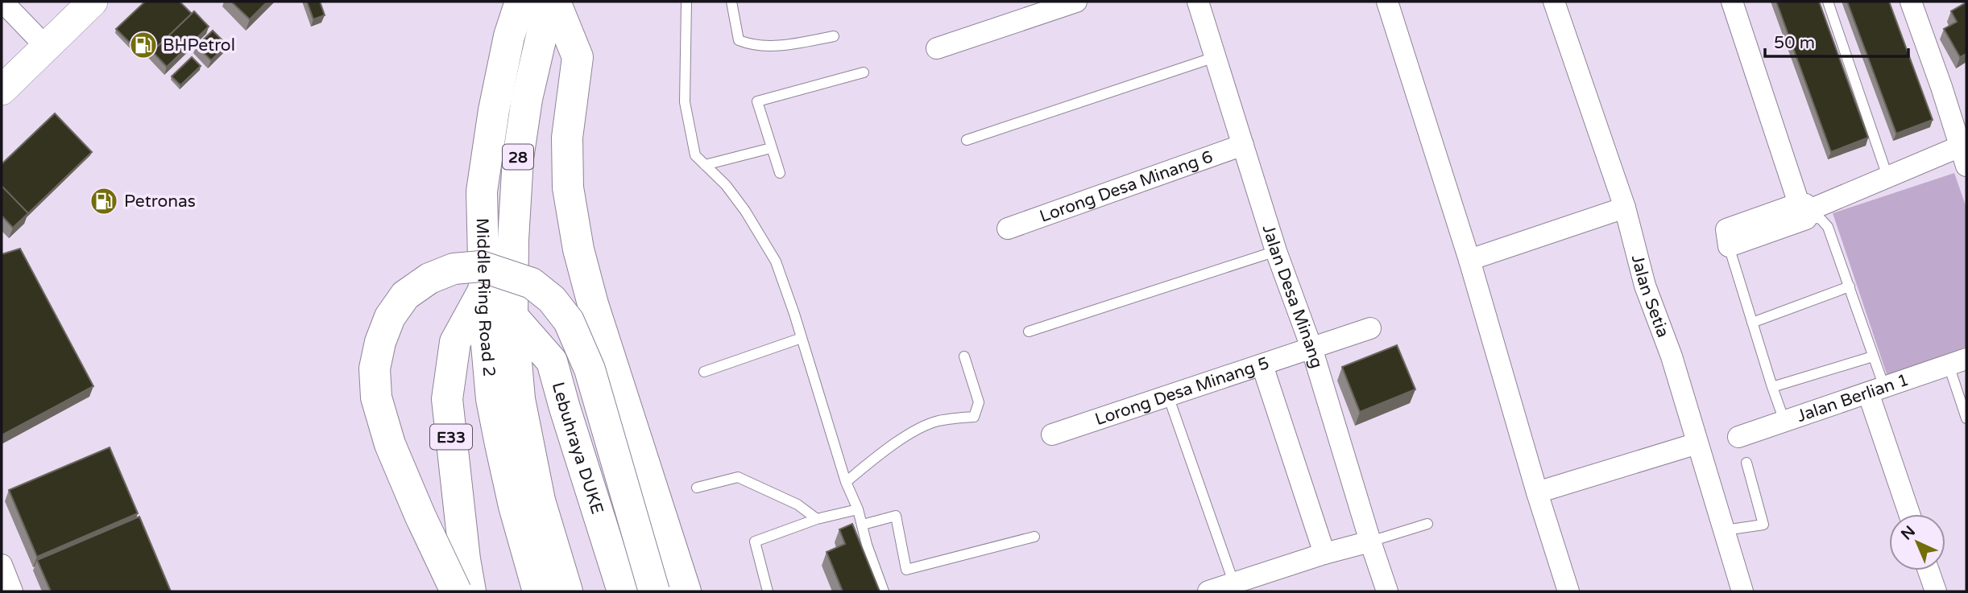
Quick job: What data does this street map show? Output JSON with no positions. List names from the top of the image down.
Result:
{
  "streets": {
    "highway": [
      "28",
      "Middle Ring Road 2",
      "E33",
      "Lebuhraya DUKE"
    ],
    "street": [
      "Lorong Desa Minang 6",
      "Jalan Setia",
      "Jalan Desa Minang",
      "Lorong Desa Minang 5",
      "Jalan Berlian 1"
    ]
  },
  "crossings": [
    ["Lorong Desa Minang 6", "Jalan Desa Minang"],
    ["Jalan Desa Minang", "Lorong Desa Minang 5"],
    ["Middle Ring Road 2", "E33"],
    ["Middle Ring Road 2", "Lebuhraya DUKE"]
  ],
  "places": {
    "fuel station": ["BHPetrol", "Petronas"]
  },
  "scale_bar": "50 m",
  "north": "top left"
}
